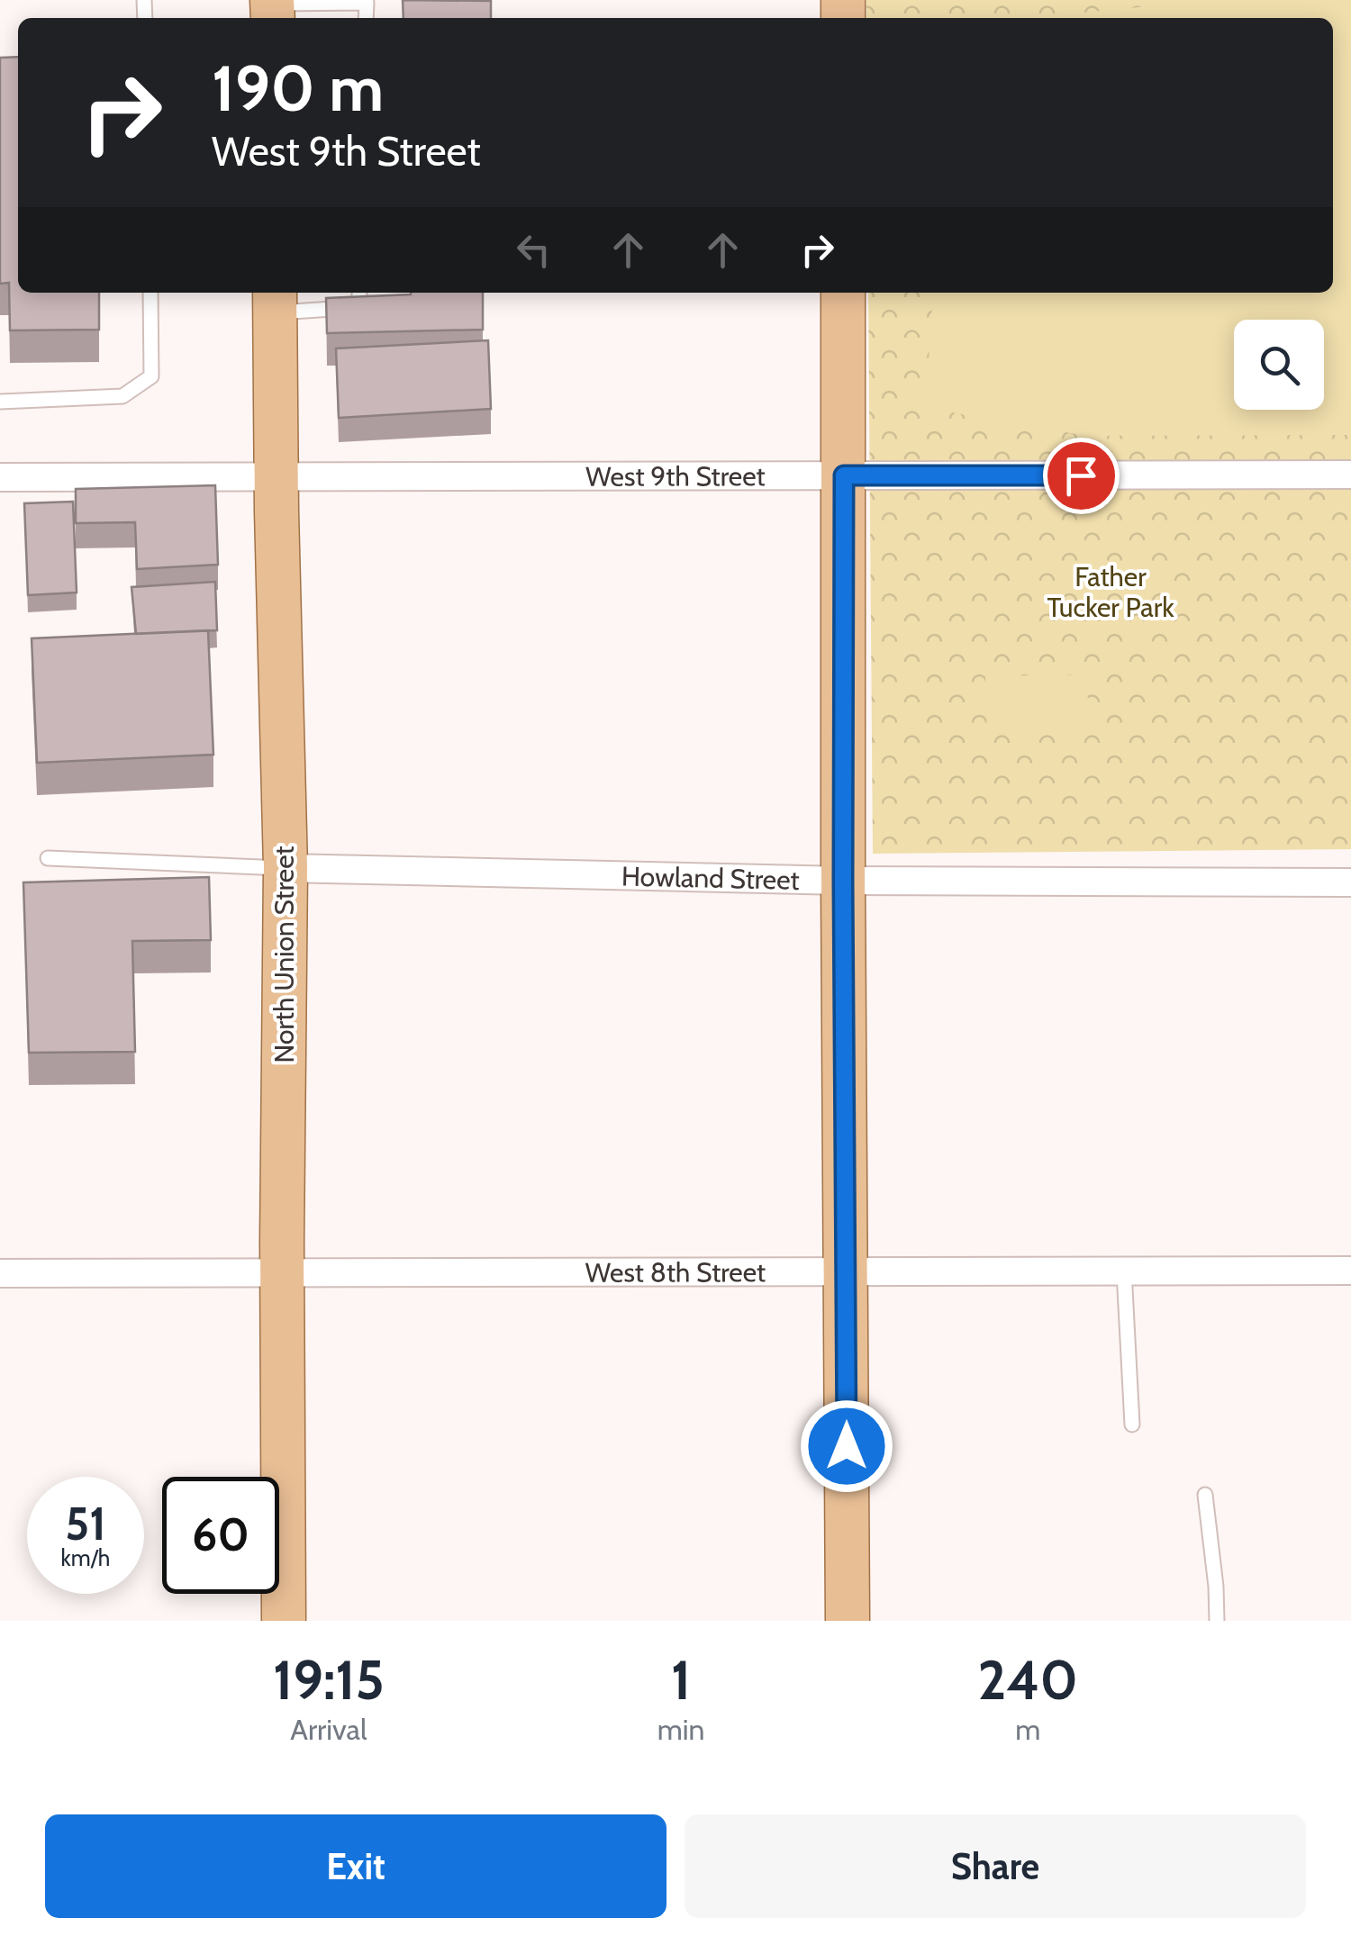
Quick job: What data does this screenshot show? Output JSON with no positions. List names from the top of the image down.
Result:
{
  "streets": {
    "main road": ["North Union Street"],
    "street": ["West 9th Street", "Howland Street", "West 8th Street"]
  },
  "crossings": [
    ["West 9th Street", "North Union Street"],
    ["Howland Street", "North Union Street"],
    ["North Union Street", "West 8th Street"]
  ],
  "parks": ["Father Tucker Park"],
  "page": {
    "turn": ["190 m", "West 9th Street"],
    "speed": "51 km/h",
    "limit": "60",
    "eta": [
      "19:15",
      "Arrival",
      "1",
      "min",
      "240",
      "m"
    ],
    "buttons": ["Exit", "Share"]
  }
}
